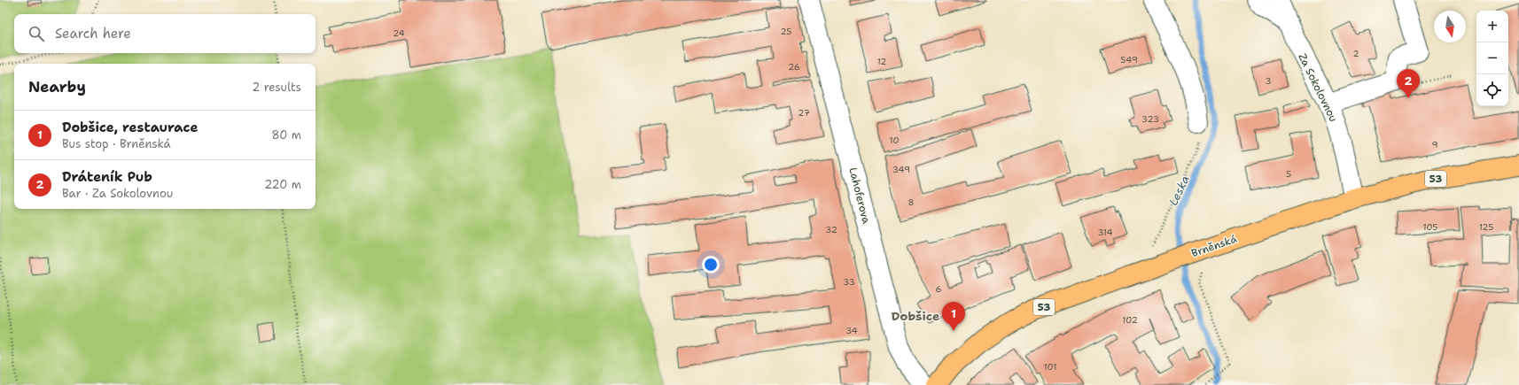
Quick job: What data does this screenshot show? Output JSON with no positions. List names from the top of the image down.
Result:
{
  "streets": {
    "main road": ["53", "Brněnská"],
    "street": ["Za Sokolovnou", "Lahoferova"]
  },
  "crossings": [
    ["Za Sokolovnou", "Brněnská"]
  ],
  "districts": ["Dobšice"],
  "water": ["Leska"],
  "house_numbers": [
    "25",
    "24",
    "2",
    "549",
    "12",
    "26",
    "3",
    "27",
    "323",
    "10",
    "9",
    "349",
    "5",
    "8",
    "105",
    "125",
    "32",
    "314",
    "33",
    "6",
    "102",
    "34",
    "101"
  ],
  "north": "bottom",
  "page": {
    "map_buttons": ["+", "−"],
    "search": "Search here",
    "heading": ["Nearby", "2 results"],
    "pins": ["2", "1"],
    "list": [
      {
        "mark": "1",
        "name": "Dobšice, restaurace",
        "note": "Bus stop · Brněnská",
        "value": "80 m"
      },
      {
        "mark": "2",
        "name": "Dráteník Pub",
        "note": "Bar · Za Sokolovnou",
        "value": "220 m"
      }
    ]
  }
}
